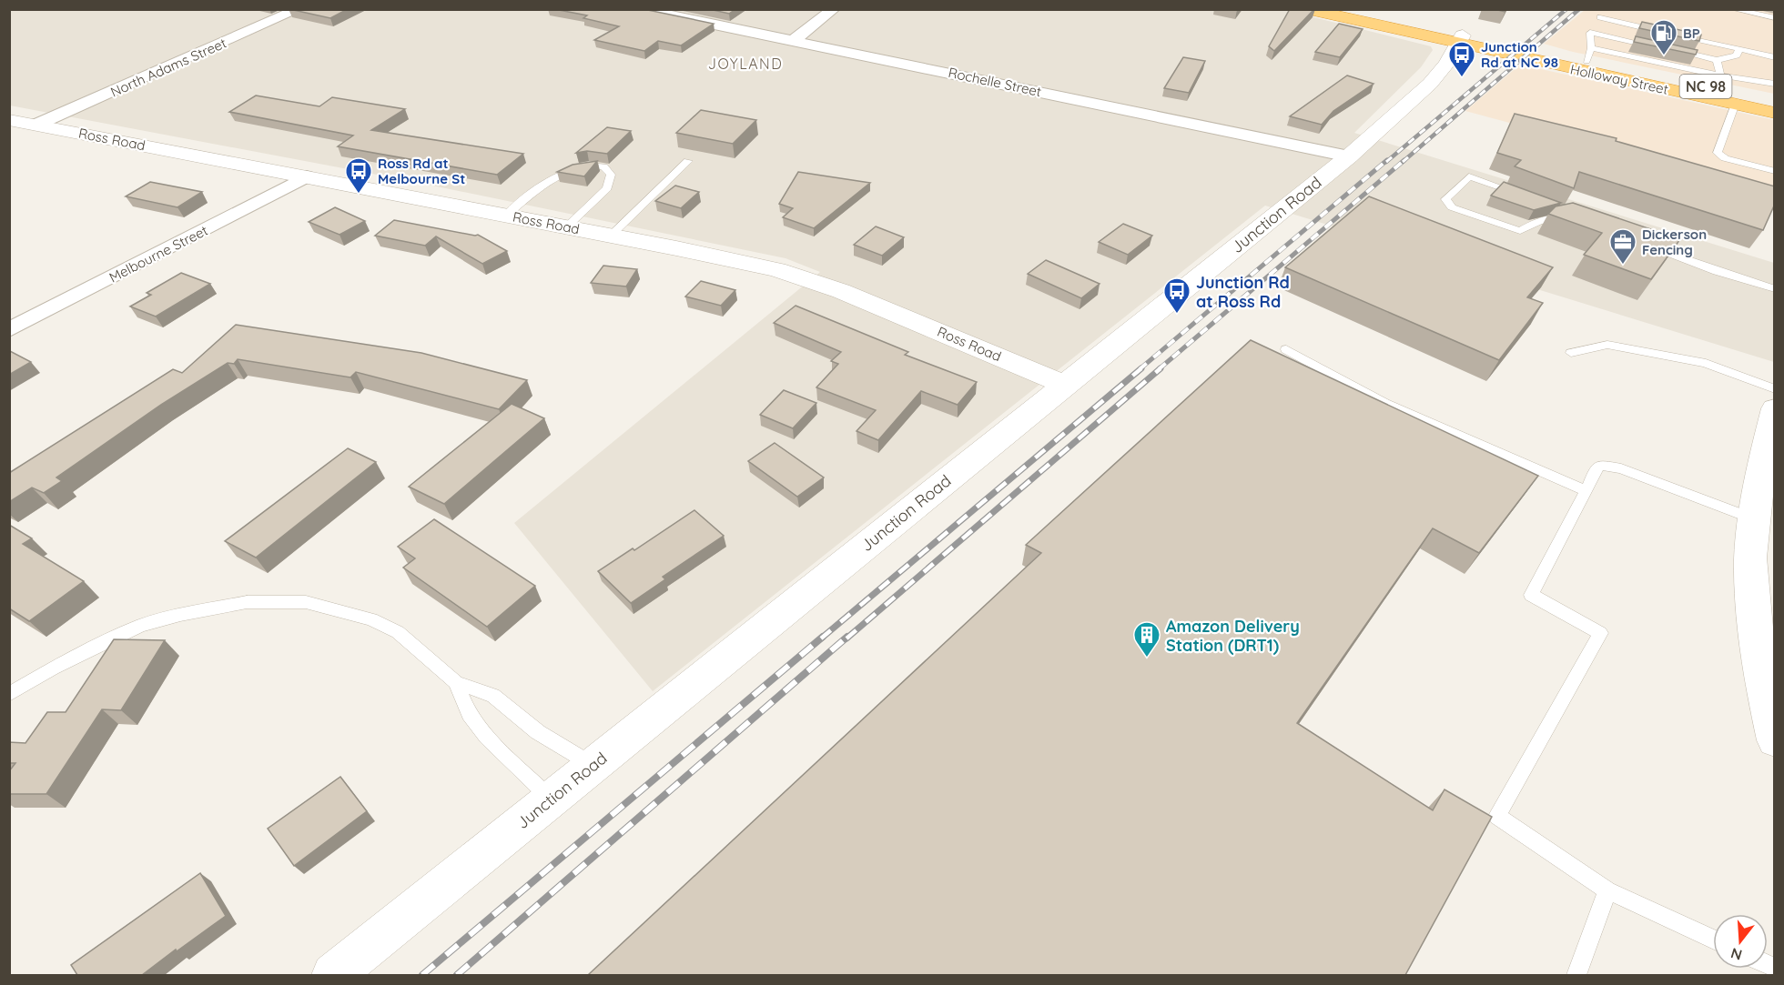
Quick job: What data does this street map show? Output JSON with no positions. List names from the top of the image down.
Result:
{
  "streets": {
    "highway": ["Holloway Street", "NC 98"],
    "street": [
      "North Adams Street",
      "Rochelle Street",
      "Ross Road",
      "Junction Road",
      "Melbourne Street"
    ]
  },
  "crossings": [
    ["North Adams Street", "Ross Road"],
    ["Holloway Street", "Junction Road"],
    ["Rochelle Street", "Junction Road"],
    ["Ross Road", "Junction Road"],
    ["Ross Road", "Melbourne Street"]
  ],
  "districts": ["JOYLAND"],
  "places": {
    "fuel station": ["BP"],
    "bus stop": ["Junction Rd at NC 98", "Ross Rd at Melbourne St", "Junction Rd at Ross Rd"],
    "office": ["Dickerson Fencing"],
    "building": ["Amazon Delivery Station (DRT1)"]
  },
  "north": "bottom"
}
